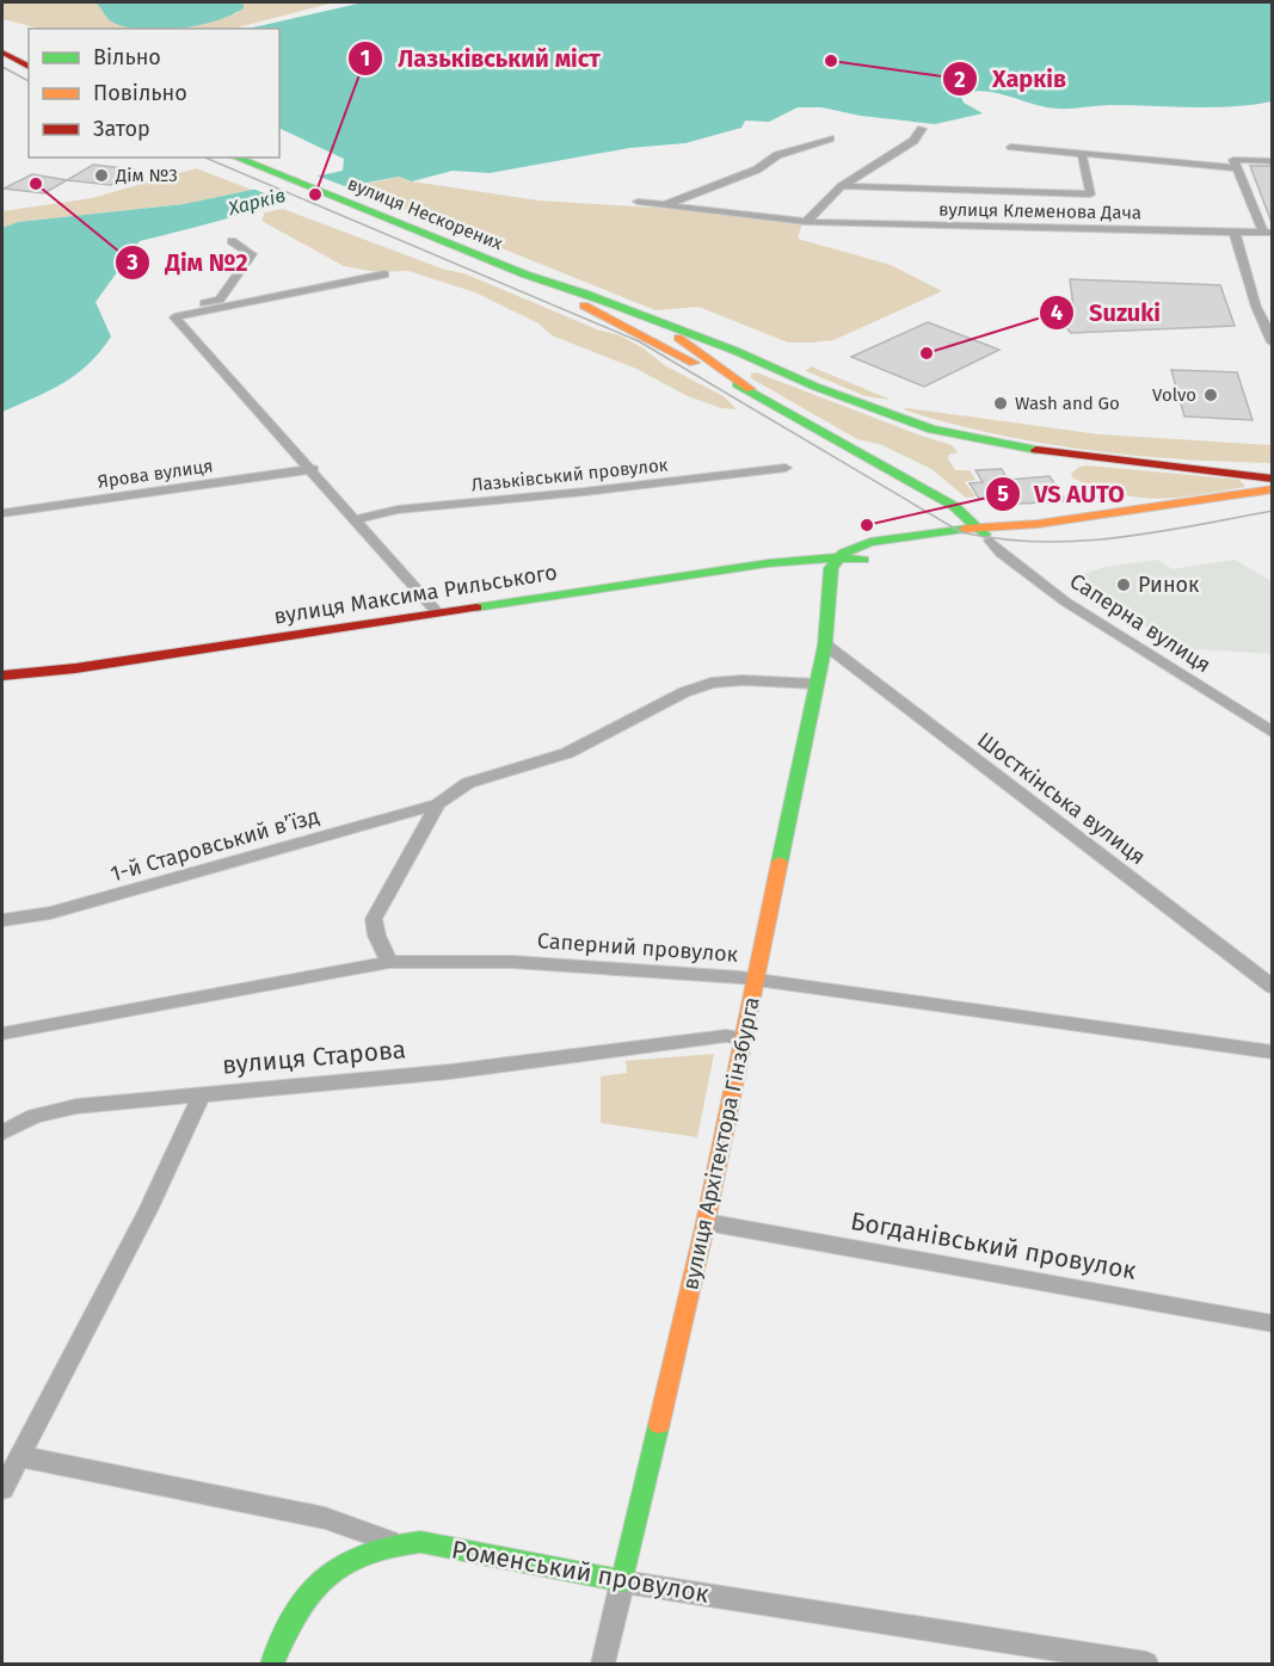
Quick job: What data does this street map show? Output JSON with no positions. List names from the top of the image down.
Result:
{
  "streets": {
    "main road": [
      "вулиця Нескорених",
      "вулиця Максима Рильського",
      "вулиця Архітектора Гінзбурга",
      "Роменський провулок"
    ],
    "street": [
      "вулиця Клеменова Дача",
      "Ярова вулиця",
      "Лазьківський провулок",
      "Саперна вулиця",
      "Шосткінська вулиця",
      "1-й Старовський в’їзд",
      "Саперний провулок",
      "вулиця Старова",
      "Богданівський провулок"
    ]
  },
  "crossings": [
    ["вулиця Нескорених", "вулиця Максима Рильського"],
    ["вулиця Нескорених", "Саперна вулиця"],
    ["вулиця Максима Рильського", "Саперна вулиця"],
    ["вулиця Максима Рильського", "вулиця Архітектора Гінзбурга"],
    ["Шосткінська вулиця", "вулиця Архітектора Гінзбурга"],
    ["Саперний провулок", "вулиця Архітектора Гінзбурга"],
    ["вулиця Старова", "вулиця Архітектора Гінзбурга"],
    ["вулиця Старова", "Роменський провулок"],
    ["вулиця Архітектора Гінзбурга", "Богданівський провулок"],
    ["вулиця Архітектора Гінзбурга", "Роменський провулок"]
  ],
  "water": ["Харків"],
  "places": [
    "Харків",
    "Дім №3",
    "Дім №2",
    "Лазьківський міст",
    "Suzuki",
    "Volvo",
    "Wash and Go",
    "VS AUTO",
    "Ринок"
  ],
  "legend": ["Вільно", "Повільно", "Затор"]
}
